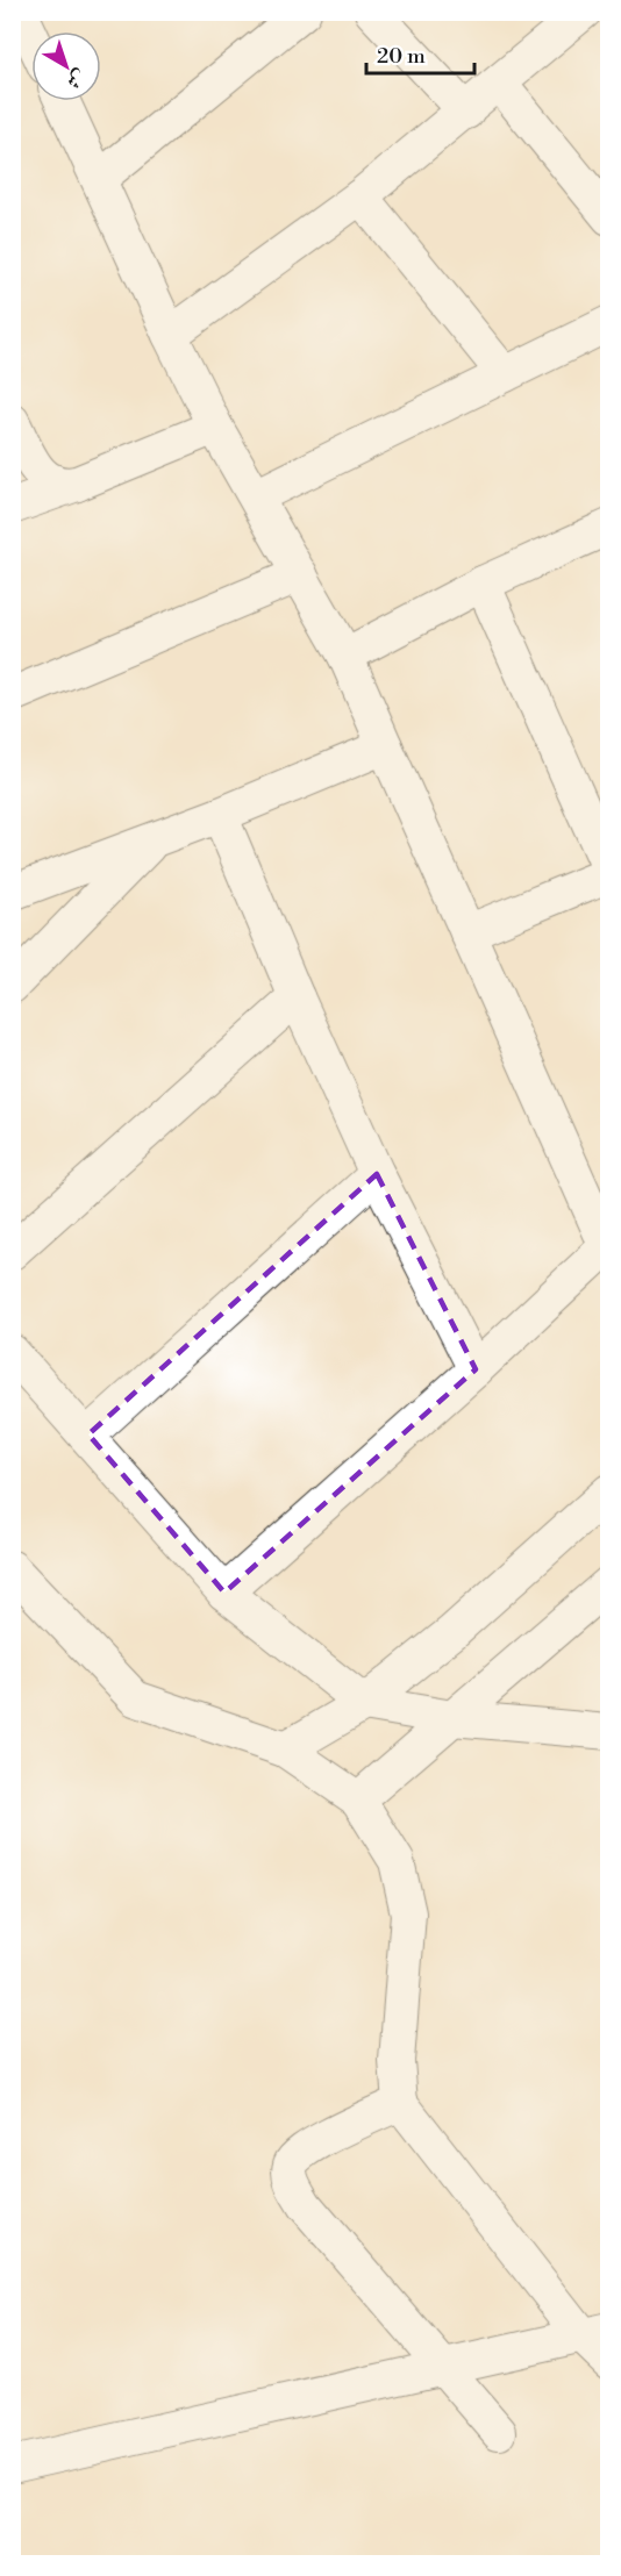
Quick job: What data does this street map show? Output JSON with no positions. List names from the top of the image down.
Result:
{
  "scale_bar": "20 m",
  "north": "bottom right"
}
